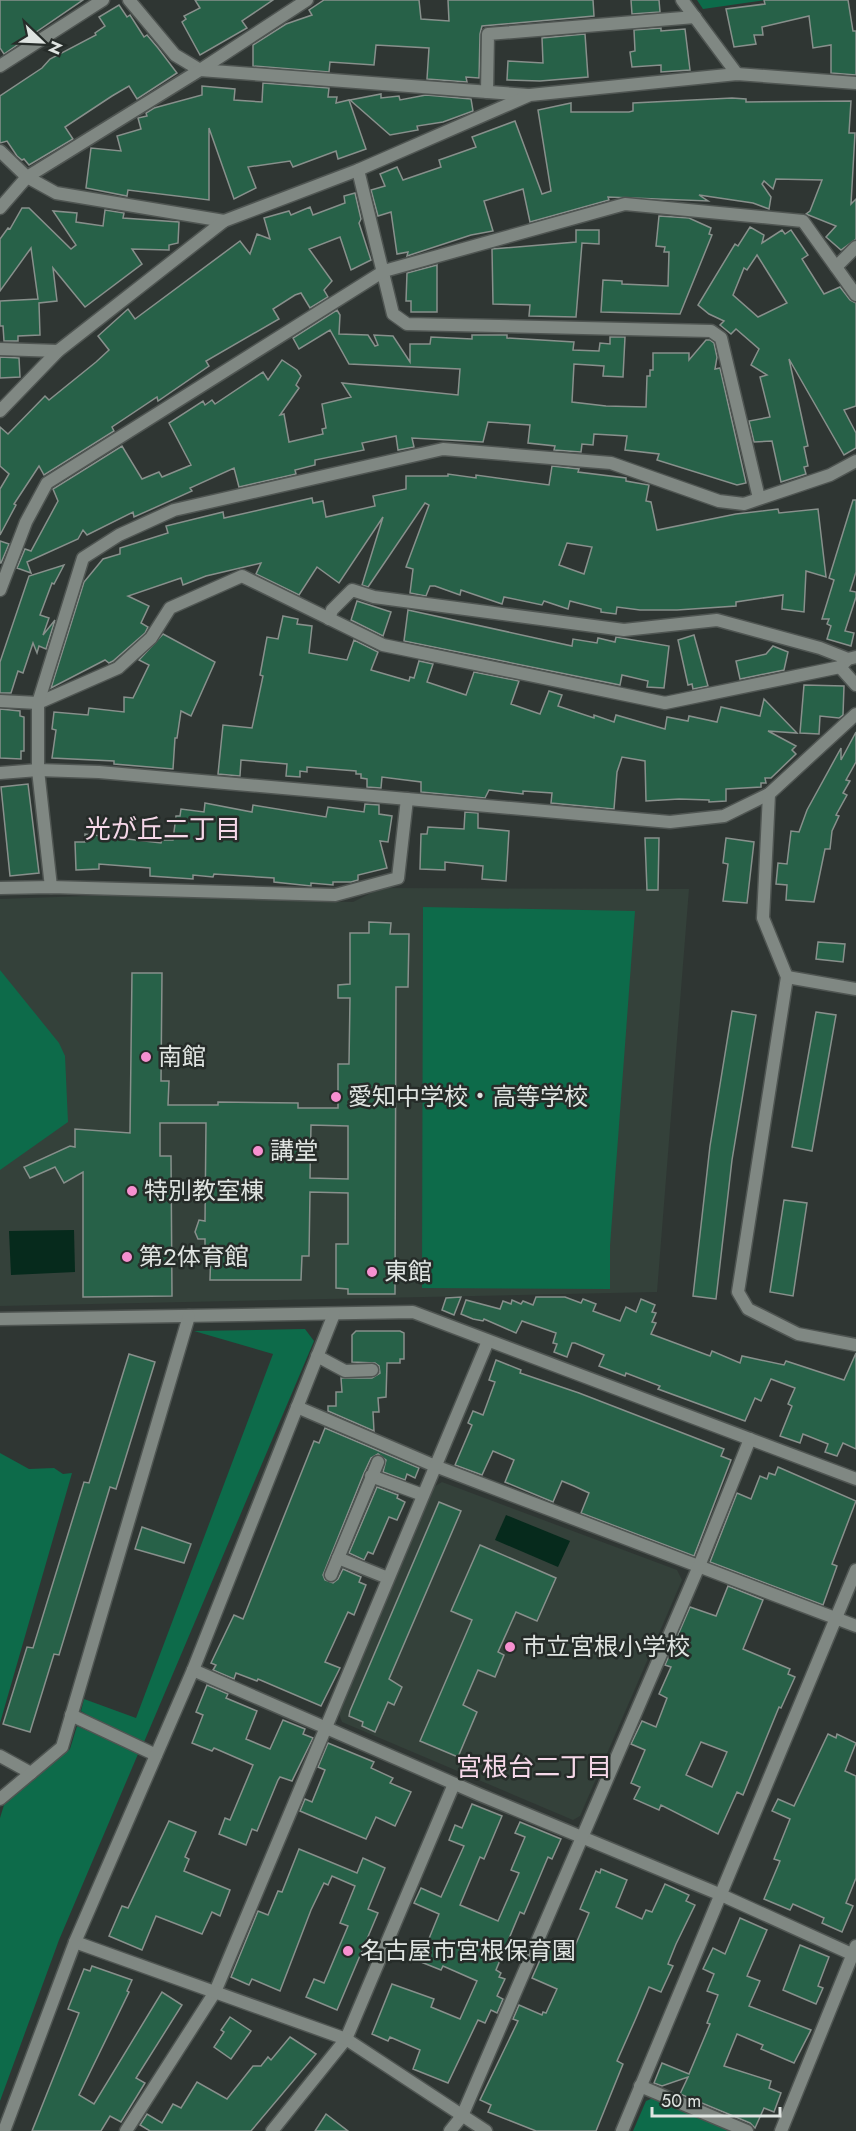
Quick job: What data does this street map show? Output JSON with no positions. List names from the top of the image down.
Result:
{
  "districts": ["光が丘二丁目", "宮根台二丁目"],
  "places": [
    "南館",
    "愛知中学校・高等学校",
    "講堂",
    "特別教室棟",
    "第2体育館",
    "東館",
    "市立宮根小学校",
    "名古屋市宮根保育園"
  ],
  "scale_bar": "50 m",
  "north": "bottom right"
}
